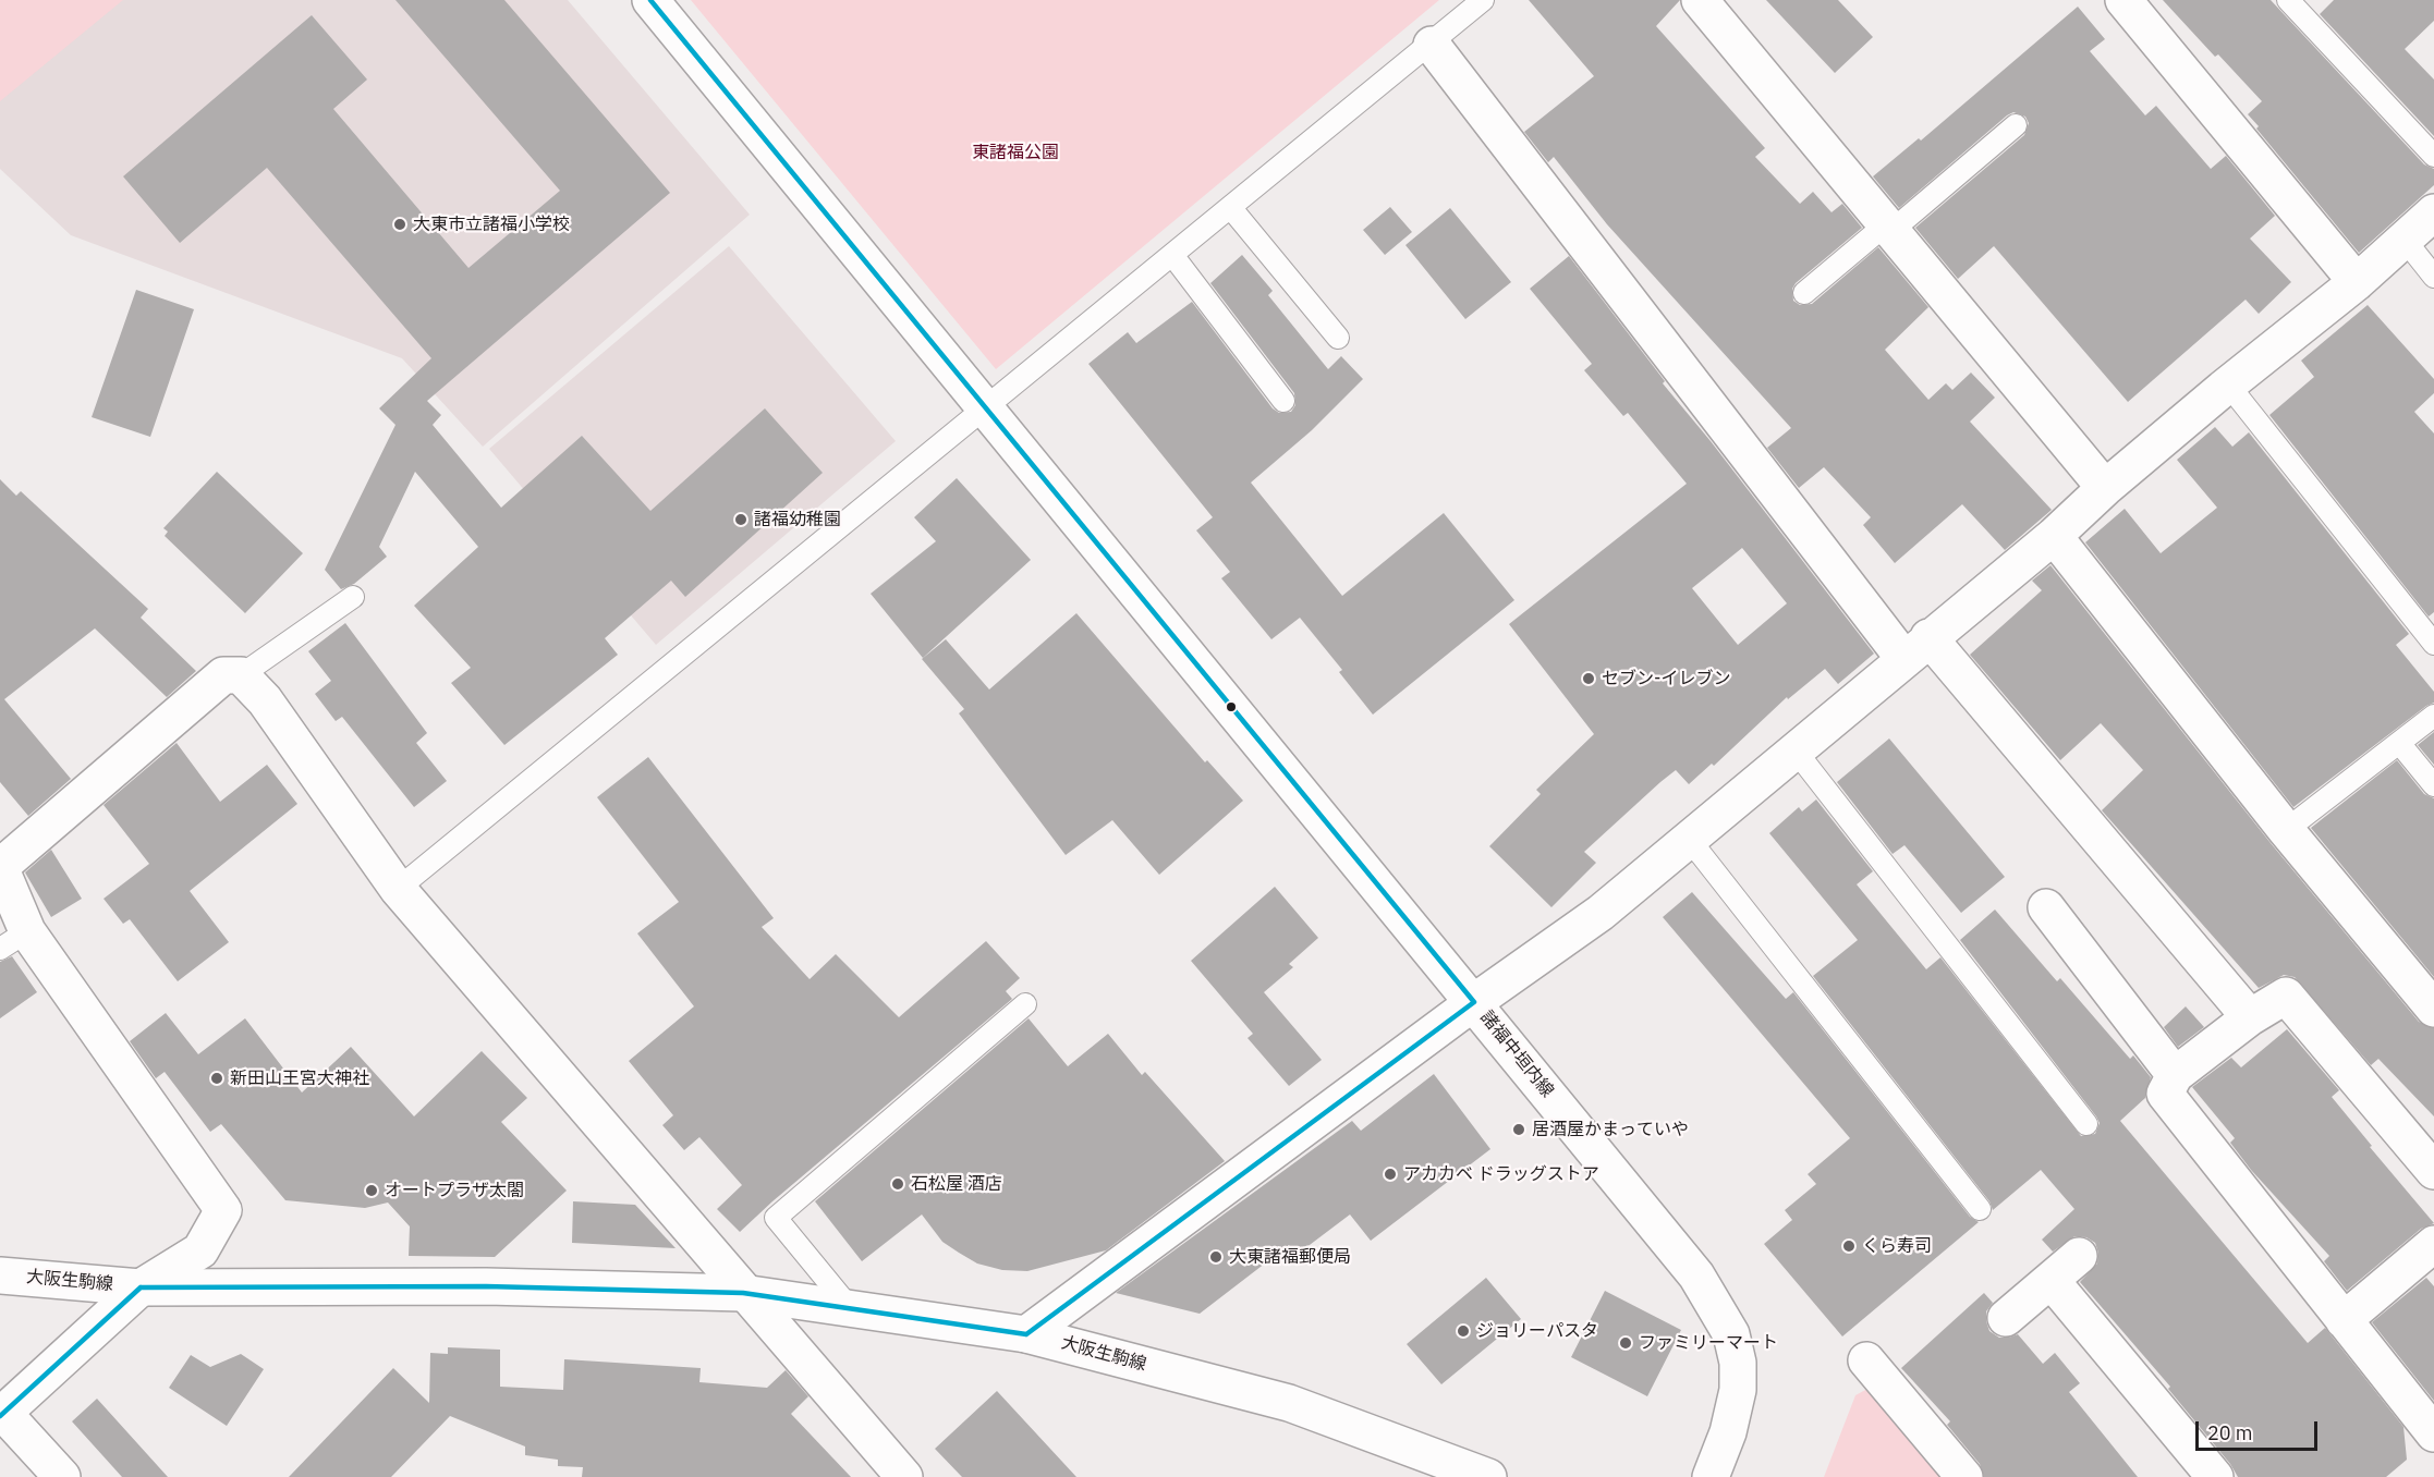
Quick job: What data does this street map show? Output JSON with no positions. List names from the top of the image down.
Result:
{
  "streets": {
    "street": ["諸福中垣内線", "大阪生駒線"]
  },
  "parks": ["東諸福公園"],
  "places": [
    "大東市立諸福小学校",
    "諸福幼稚園",
    "セブン-イレブン",
    "新田山王宮大神社",
    "居酒屋かまっていや",
    "アカカベ ドラッグストア",
    "石松屋 酒店",
    "オートプラザ太閤",
    "くら寿司",
    "大東諸福郵便局",
    "ジョリーパスタ",
    "ファミリーマート"
  ],
  "scale_bar": "20 m"
}
